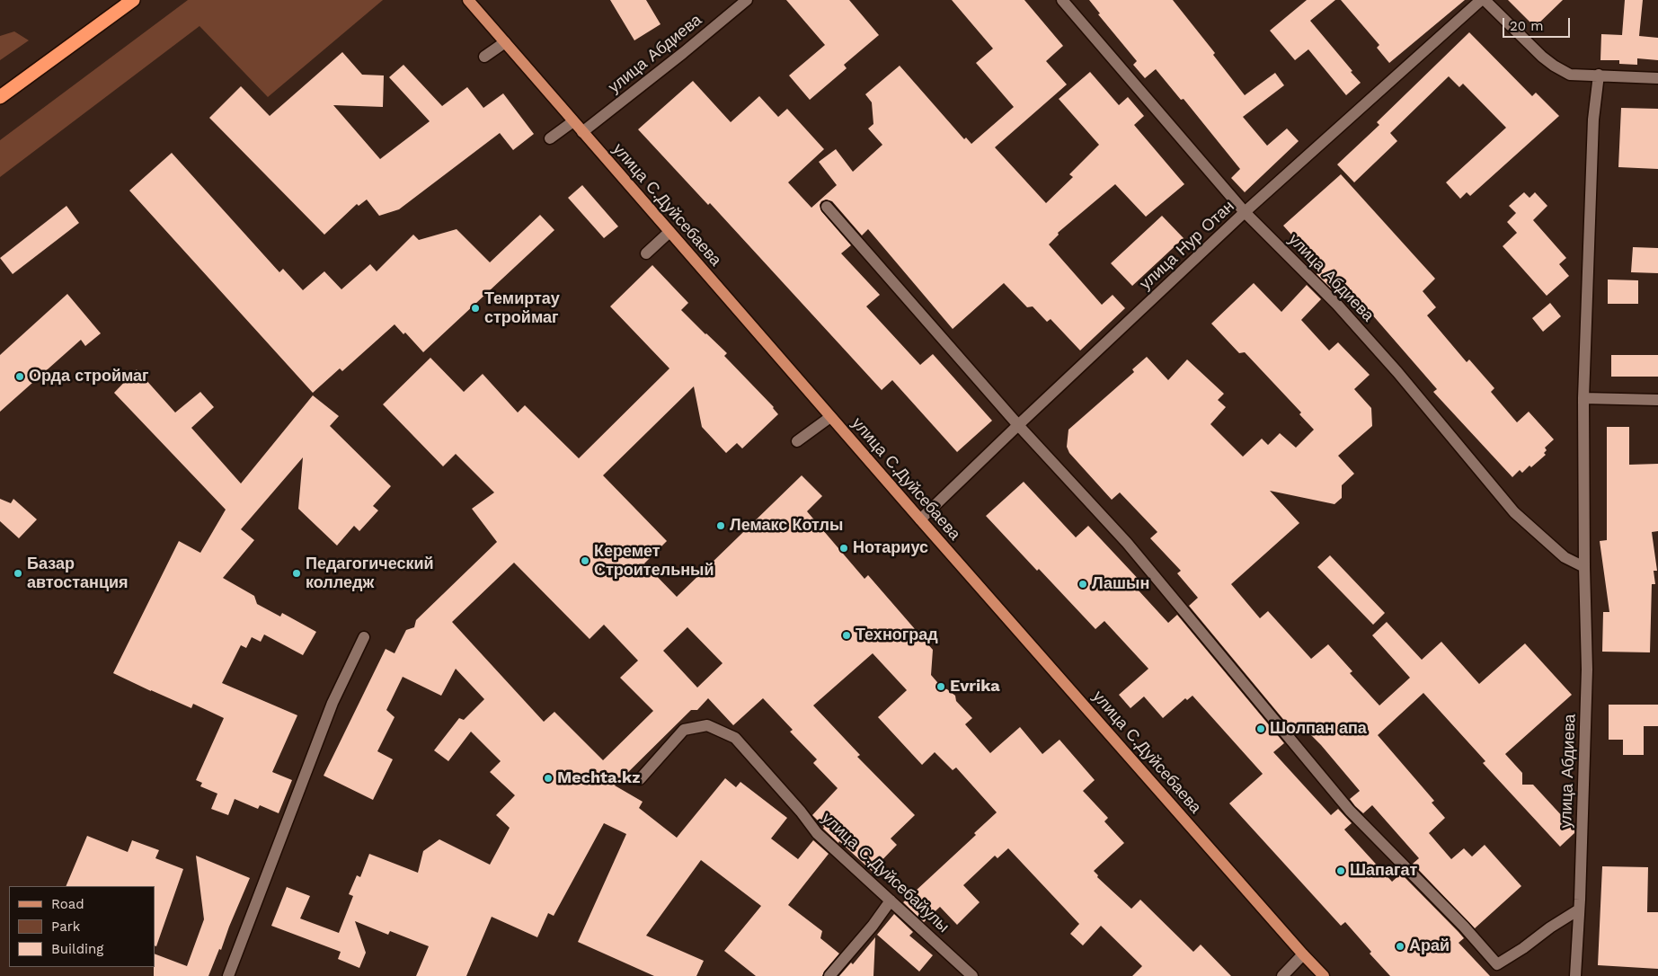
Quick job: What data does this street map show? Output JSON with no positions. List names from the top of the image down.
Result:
{
  "streets": {
    "main road": ["улица С.Дуйсебаева"],
    "street": ["улица Абдиева", "улица Нур Отан", "улица С.Дуйсебайулы"]
  },
  "crossings": [
    ["улица Абдиева", "улица С.Дуйсебаева"],
    ["улица Абдиева", "улица Нур Отан"],
    ["улица С.Дуйсебаева", "улица Нур Отан"]
  ],
  "places": [
    "Темиртау строймаг",
    "Орда строймаг",
    "Лемакс Котлы",
    "Нотариус",
    "Керемет Строительный",
    "Базар автостанция",
    "Педагогический колледж",
    "Лашын",
    "Техноград",
    "Evrika",
    "Шолпан апа",
    "Mechta.kz",
    "Шапагат",
    "Арай"
  ],
  "legend": ["Road", "Park", "Building"],
  "scale_bar": "20 m"
}
